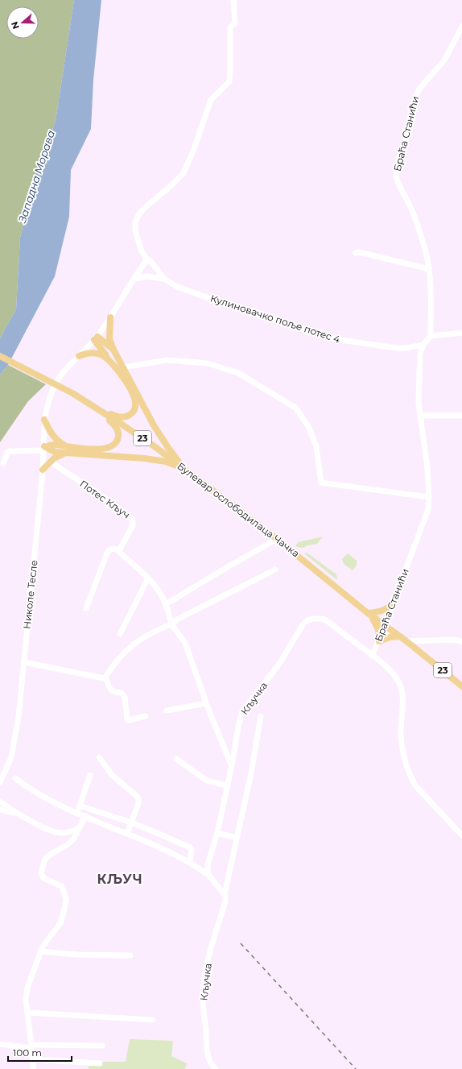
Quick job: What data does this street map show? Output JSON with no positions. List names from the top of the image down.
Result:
{
  "streets": {
    "main road": ["23", "Булевар ослободилаца Чачка"],
    "street": [
      "Браћа Станићи",
      "Кулиновачко поље потес 4",
      "Потес Кључ",
      "Николе Тесле",
      "Кључка"
    ]
  },
  "crossings": [
    ["Браћа Станићи", "Кулиновачко поље потес 4"],
    ["Браћа Станићи", "Булевар ослободилаца Чачка"],
    ["Браћа Станићи", "Кључка"]
  ],
  "districts": ["КЉУЧ"],
  "water": ["Западна Морава"],
  "scale_bar": "100 m",
  "north": "left"
}
